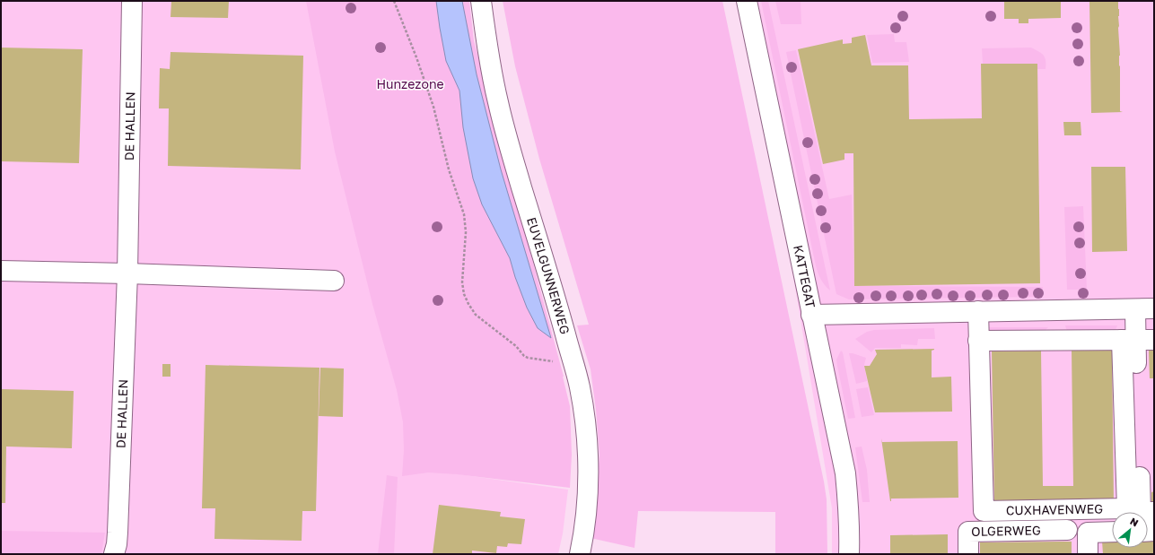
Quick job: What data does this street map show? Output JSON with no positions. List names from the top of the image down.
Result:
{
  "streets": {
    "street": [
      "DE HALLEN",
      "EUVELGUNNERWEG",
      "KATTEGAT",
      "CUXHAVENWEG",
      "OLGERWEG"
    ]
  },
  "parks": ["Hunzezone"],
  "north": "top right"
}
